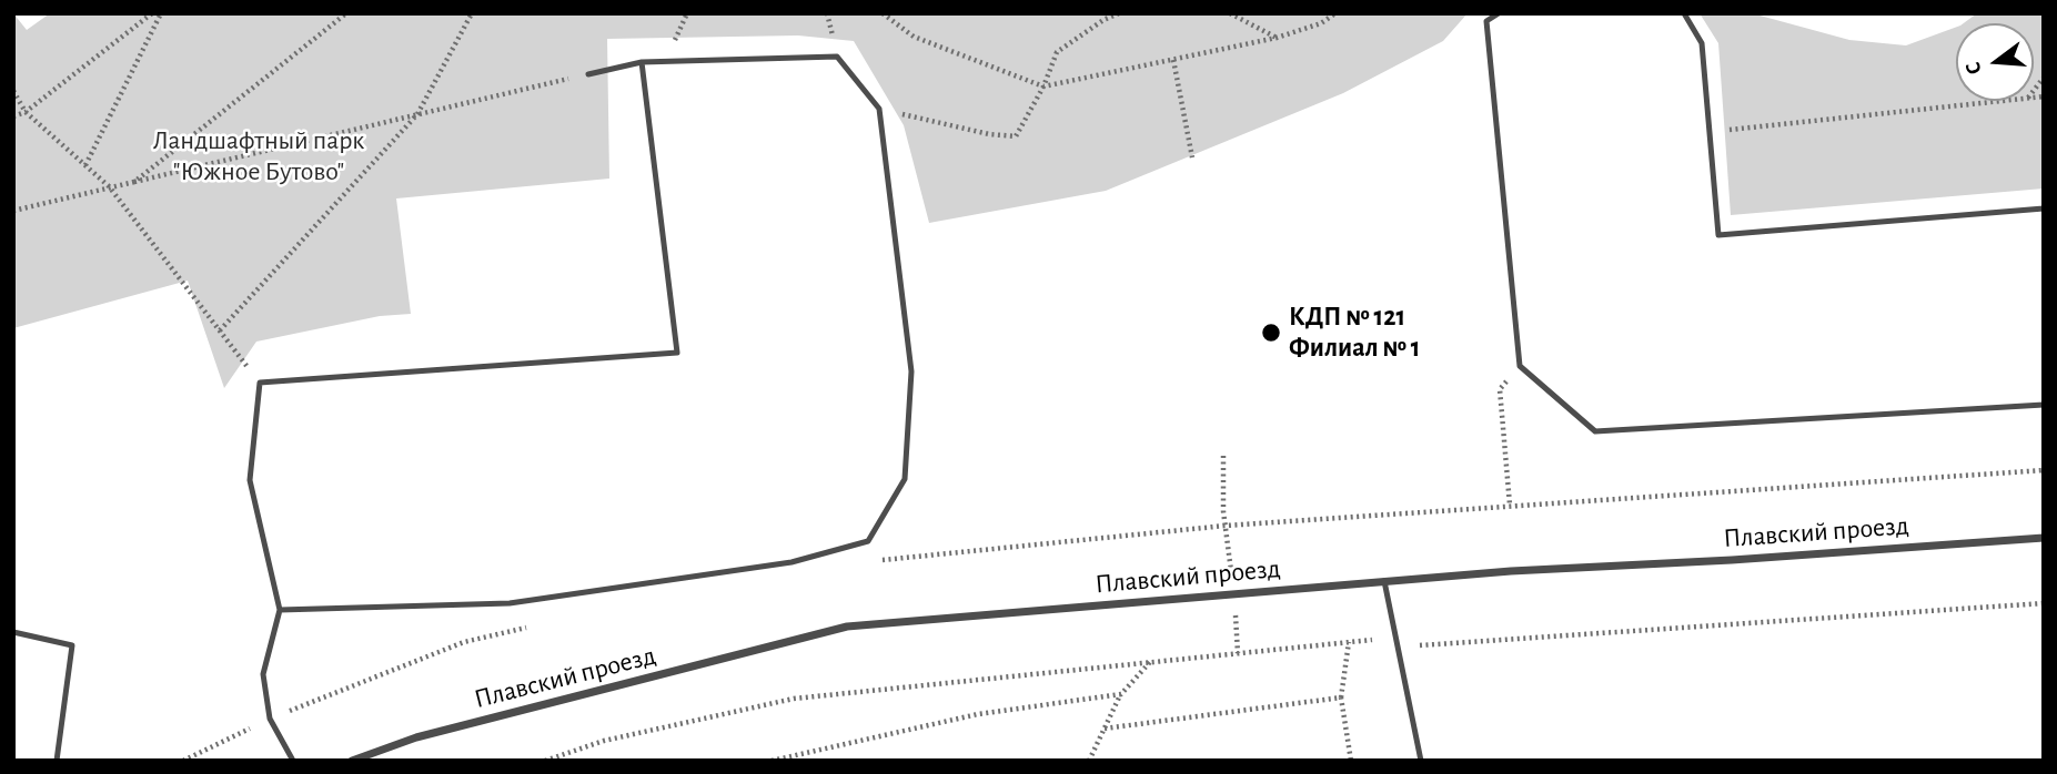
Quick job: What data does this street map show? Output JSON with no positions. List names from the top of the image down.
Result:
{
  "streets": {
    "street": ["Плавский проезд"]
  },
  "parks": ["Ландшафтный парк \"Южное Бутово\""],
  "places": ["КДП № 121 Филиал № 1"],
  "north": "left"
}
